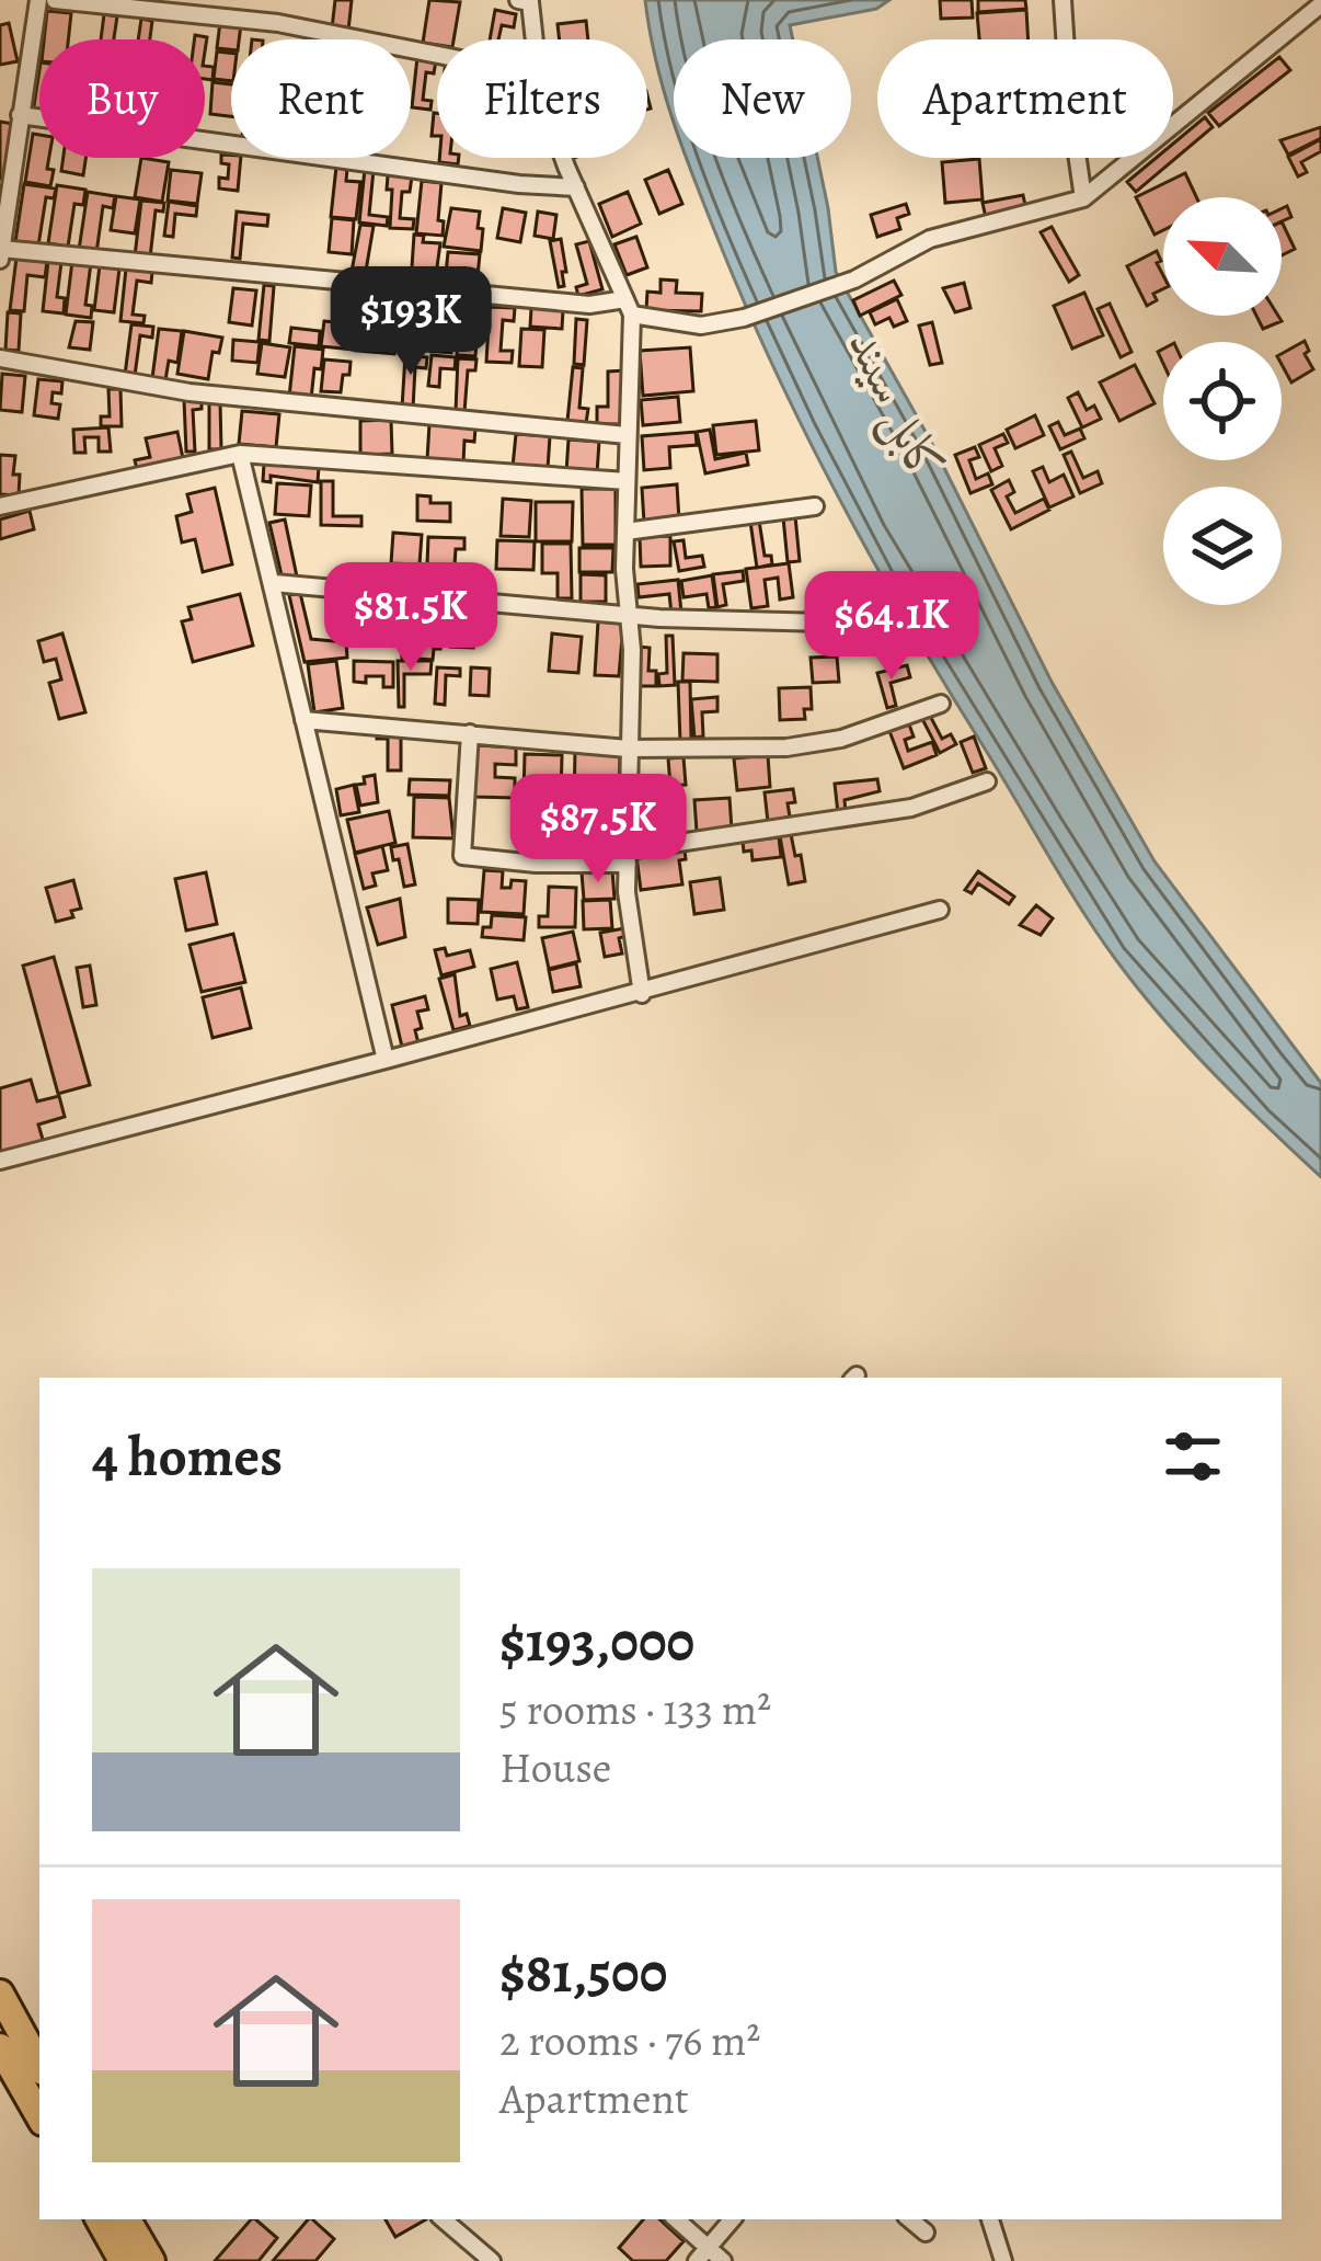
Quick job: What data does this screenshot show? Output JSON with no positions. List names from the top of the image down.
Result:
{
  "water": ["کابل سيند"],
  "north": "top left",
  "page": {
    "chip": [
      "Buy",
      "Rent",
      "Filters",
      "New",
      "Apartment"
    ],
    "price": [
      "$193K",
      "$81.5K",
      "$64.1K",
      "$87.5K"
    ],
    "heading": "4 homes",
    "list": [
      {
        "name": "$193,000",
        "note": "5 rooms · 133 m² · House"
      },
      {
        "name": "$81,500",
        "note": "2 rooms · 76 m² · Apartment"
      }
    ]
  }
}
